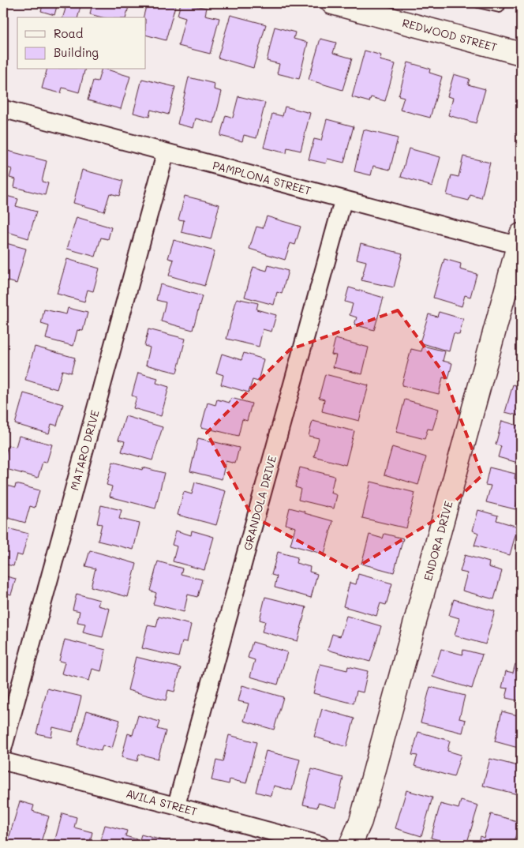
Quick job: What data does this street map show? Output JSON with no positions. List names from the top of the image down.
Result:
{
  "streets": {
    "street": [
      "REDWOOD STREET",
      "PAMPLONA STREET",
      "MATARO DRIVE",
      "GRANDOLA DRIVE",
      "ENDORA DRIVE",
      "AVILA STREET"
    ]
  },
  "crossings": [
    ["PAMPLONA STREET", "MATARO DRIVE"],
    ["PAMPLONA STREET", "GRANDOLA DRIVE"],
    ["PAMPLONA STREET", "ENDORA DRIVE"],
    ["GRANDOLA DRIVE", "AVILA STREET"]
  ],
  "legend": ["Road", "Building"]
}
